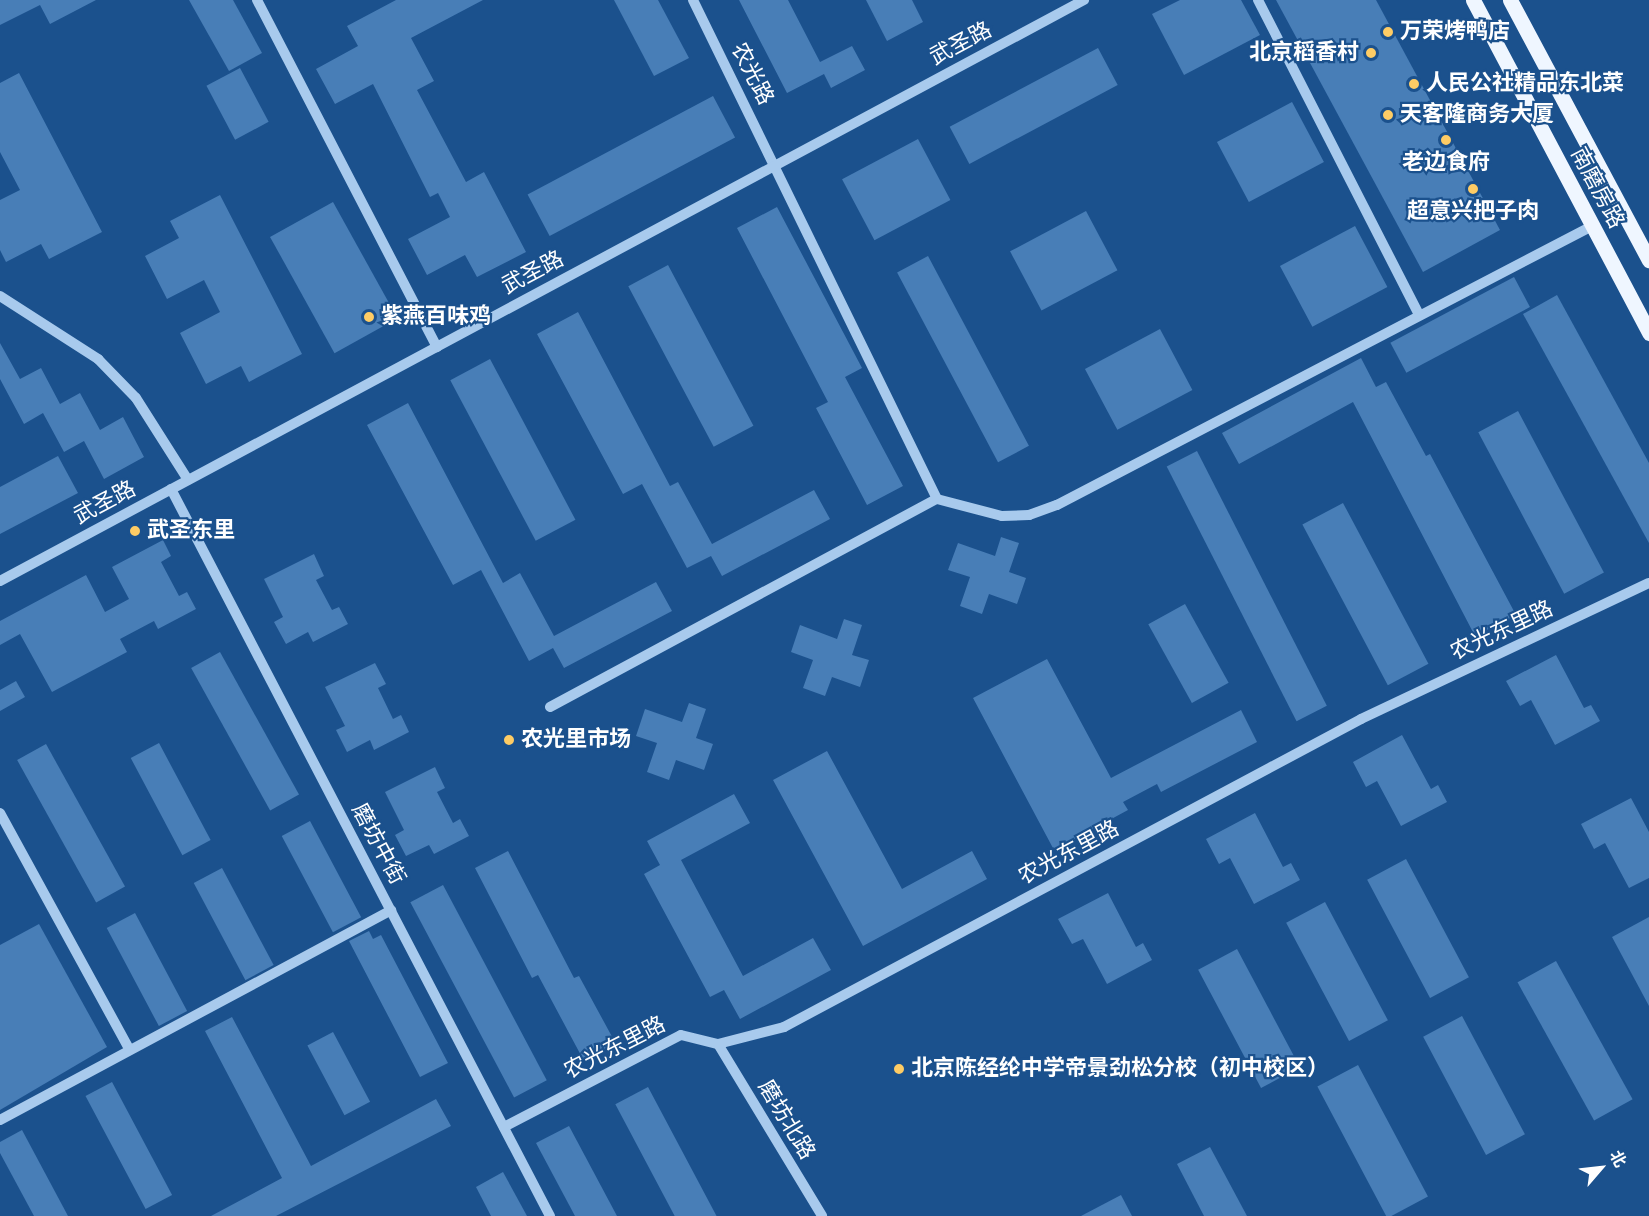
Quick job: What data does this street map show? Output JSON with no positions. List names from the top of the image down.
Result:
{
  "streets": {
    "main road": ["南磨房路"],
    "street": [
      "武圣路",
      "农光路",
      "农光东里路",
      "磨坊中街",
      "磨坊北路"
    ]
  },
  "crossings": [
    ["武圣路", "农光路"],
    ["武圣路", "磨坊中街"],
    ["农光东里路", "磨坊中街"],
    ["农光东里路", "磨坊北路"]
  ],
  "places": [
    "万荣烤鸭店",
    "北京稻香村",
    "人民公社精品东北菜",
    "天客隆商务大厦",
    "老边食府",
    "超意兴把子肉",
    "紫燕百味鸡",
    "武圣东里",
    "农光里市场",
    "北京陈经纶中学帝景劲松分校（初中校区）"
  ],
  "north": "top right"
}
